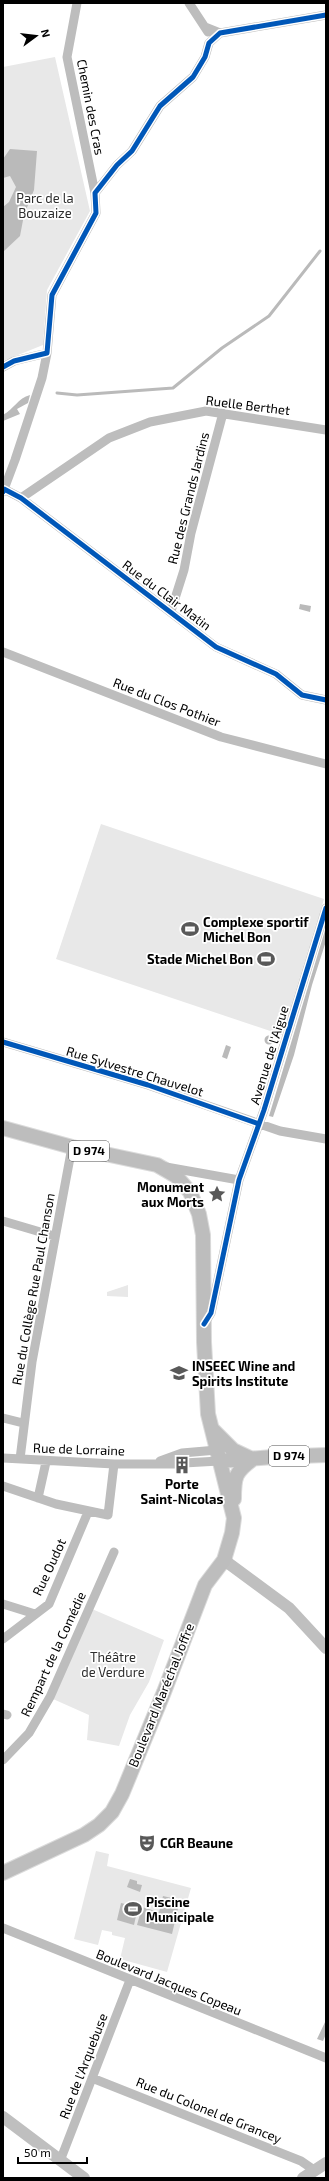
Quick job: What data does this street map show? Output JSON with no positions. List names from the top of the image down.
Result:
{
  "streets": {
    "main road": ["D 974", "Boulevard Maréchal Joffre"],
    "street": [
      "Chemin des Cras",
      "Ruelle Berthet",
      "Rue des Grands Jardins",
      "Rue du Clair Matin",
      "Rue du Clos Pothier",
      "Avenue de l'Aigue",
      "Rue Sylvestre Chauvelot",
      "Rue du Collège Rue Paul Chanson",
      "Rue de Lorraine",
      "Rue Oudot",
      "Rempart de la Comédie",
      "Boulevard Jacques Copeau",
      "Rue de l'Arquebuse",
      "Rue du Colonel de Grancey"
    ]
  },
  "crossings": [
    ["Chemin des Cras", "Rue du Clair Matin"],
    ["Ruelle Berthet", "Rue des Grands Jardins"],
    ["Ruelle Berthet", "Rue du Clair Matin"],
    ["Rue des Grands Jardins", "Rue du Clair Matin"],
    ["Avenue de l'Aigue", "Rue Sylvestre Chauvelot"],
    ["Avenue de l'Aigue", "D 974"],
    ["D 974", "Rue du Collège Rue Paul Chanson"],
    ["D 974", "Rue de Lorraine"],
    ["D 974", "Boulevard Maréchal Joffre"],
    ["Rue du Collège Rue Paul Chanson", "Rue de Lorraine"],
    ["Rue de Lorraine", "Boulevard Maréchal Joffre"],
    ["Boulevard Jacques Copeau", "Rue de l'Arquebuse"],
    ["Rue de l'Arquebuse", "Rue du Colonel de Grancey"]
  ],
  "parks": ["Parc de la Bouzaize", "Théâtre de Verdure"],
  "places": {
    "sports": ["Complexe sportif Michel Bon", "Stade Michel Bon", "Piscine Municipale"],
    "place": ["Monument aux Morts"],
    "school or university": ["INSEEC Wine and Spirits Institute"],
    "building": ["Porte Saint-Nicolas"],
    "theatre": ["CGR Beaune"]
  },
  "scale_bar": "50 m",
  "north": "right"
}
